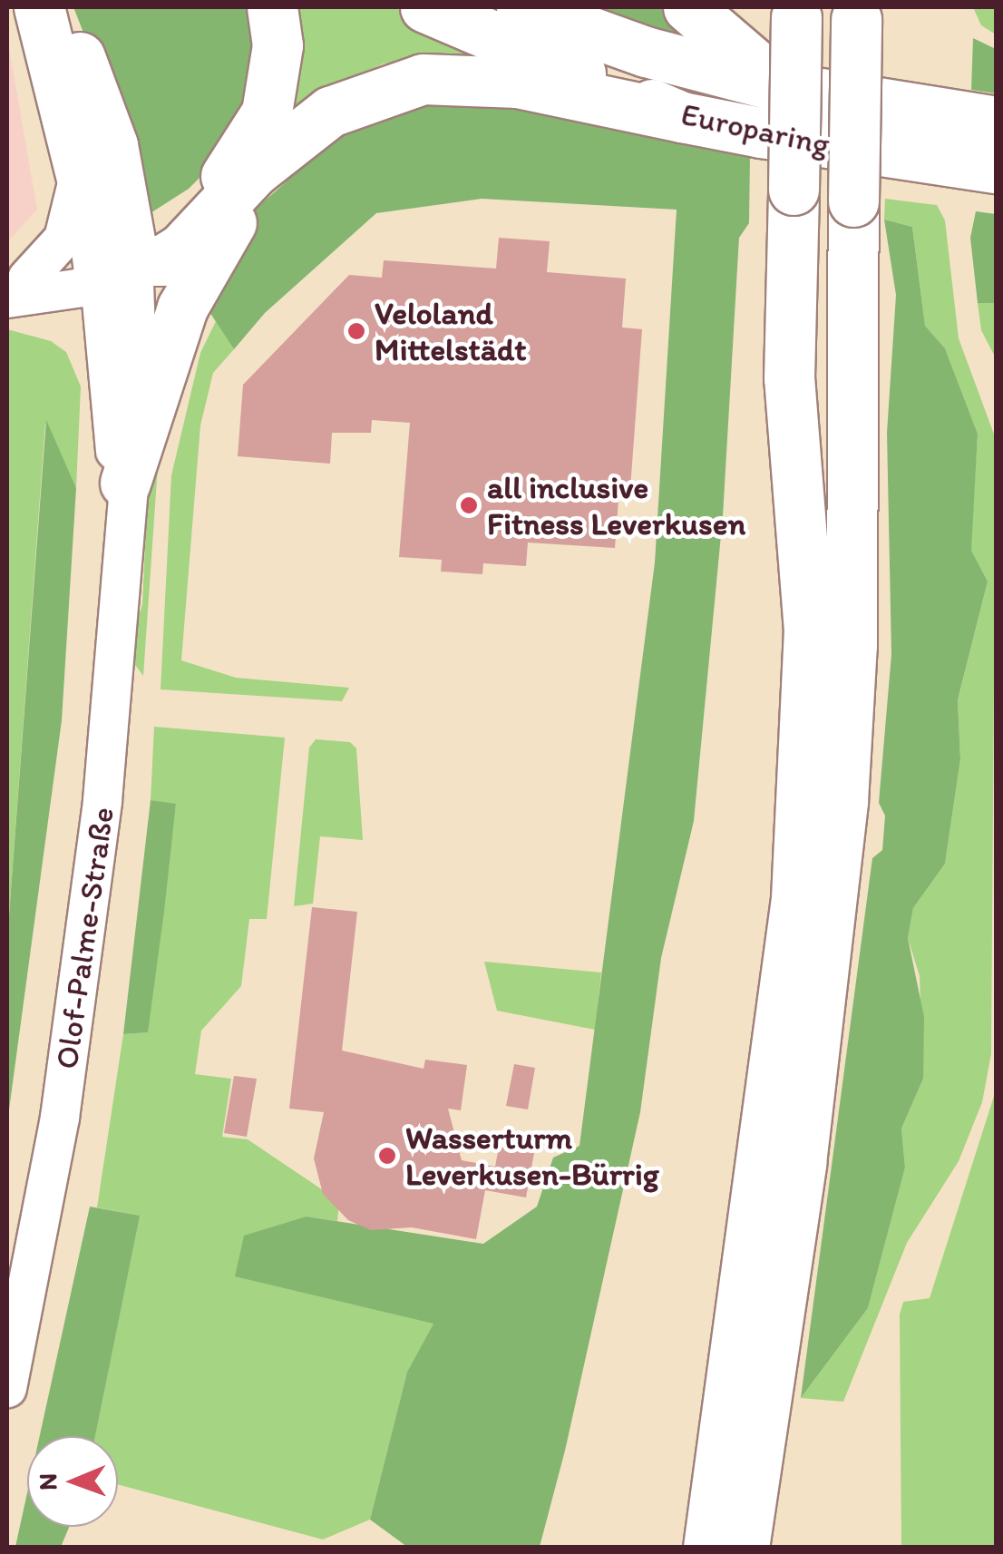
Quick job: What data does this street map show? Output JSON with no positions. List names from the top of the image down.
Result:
{
  "streets": {
    "highway": ["Europaring"],
    "main road": ["Olof-Palme-Straße"]
  },
  "places": ["Veloland Mittelstädt", "all inclusive Fitness Leverkusen", "Wasserturm Leverkusen-Bürrig"],
  "north": "left"
}
